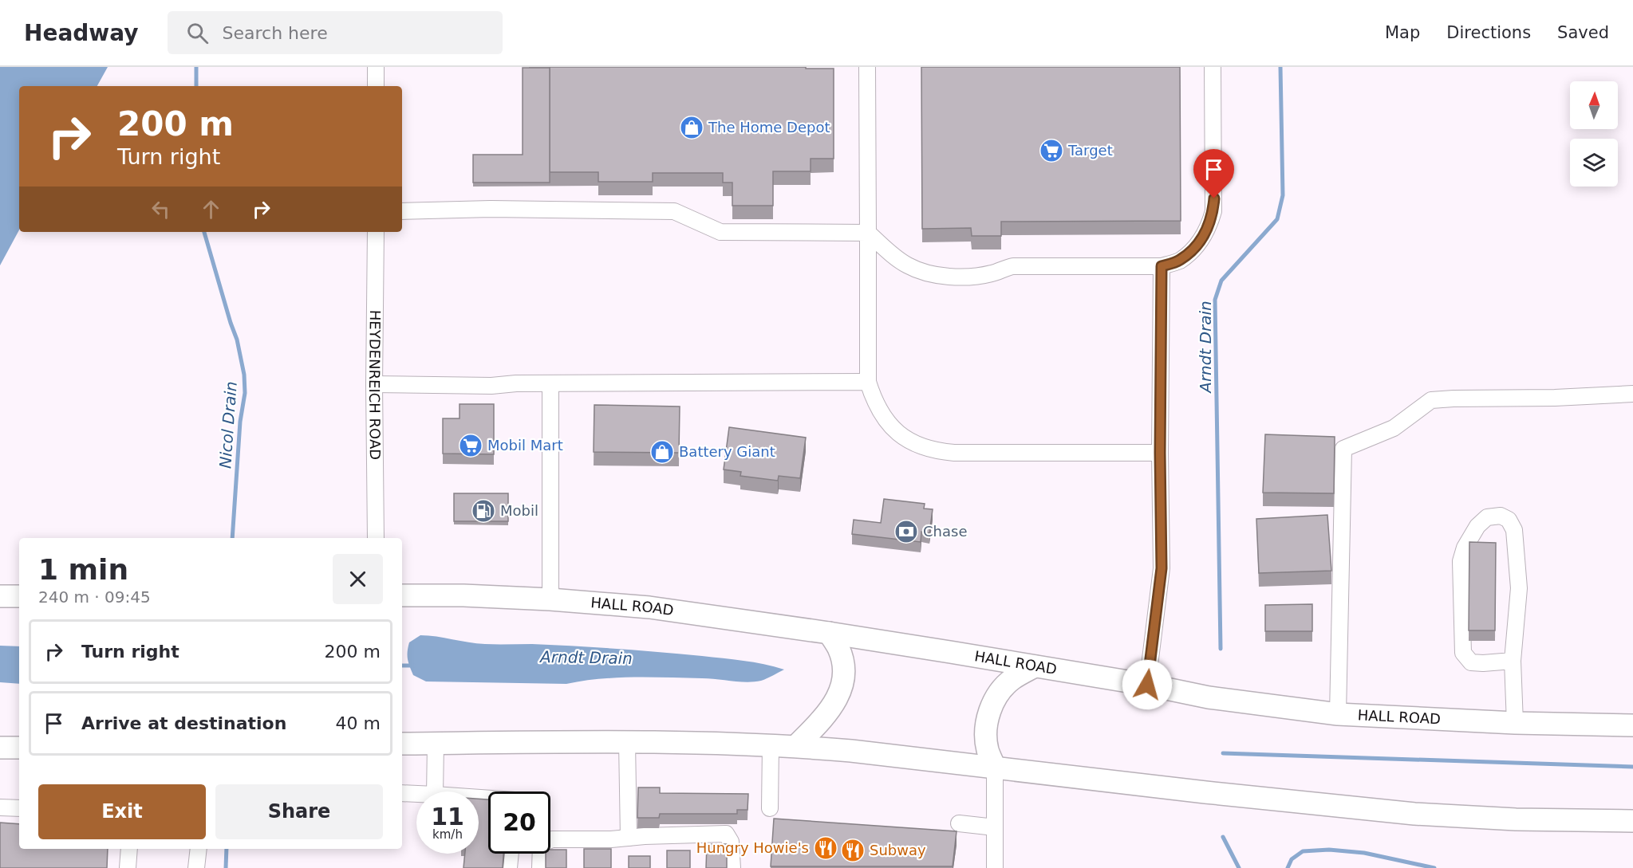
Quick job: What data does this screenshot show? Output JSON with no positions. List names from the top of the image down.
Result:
{
  "streets": {
    "highway": ["HALL ROAD"],
    "street": ["HEYDENREICH ROAD"]
  },
  "water": ["Arndt Drain", "Nicol Drain"],
  "places": {
    "shop": ["The Home Depot", "Battery Giant"],
    "supermarket": ["Target", "Mobil Mart"],
    "fuel station": ["Mobil"],
    "bank": ["Chase"],
    "restaurant": ["Hungry Howie's", "Subway"]
  },
  "north": "top",
  "page": {
    "header": "Headway",
    "search": "Search here",
    "nav": ["Map", "Directions", "Saved"],
    "turn": ["200 m", "Turn right"],
    "heading": ["1 min", "240 m · 09:45"],
    "list": [
      {
        "name": "Turn right",
        "value": "200 m"
      },
      {
        "name": "Arrive at destination",
        "value": "40 m"
      }
    ],
    "buttons": ["Exit", "Share"],
    "speed": "11 km/h",
    "limit": "20"
  }
}
